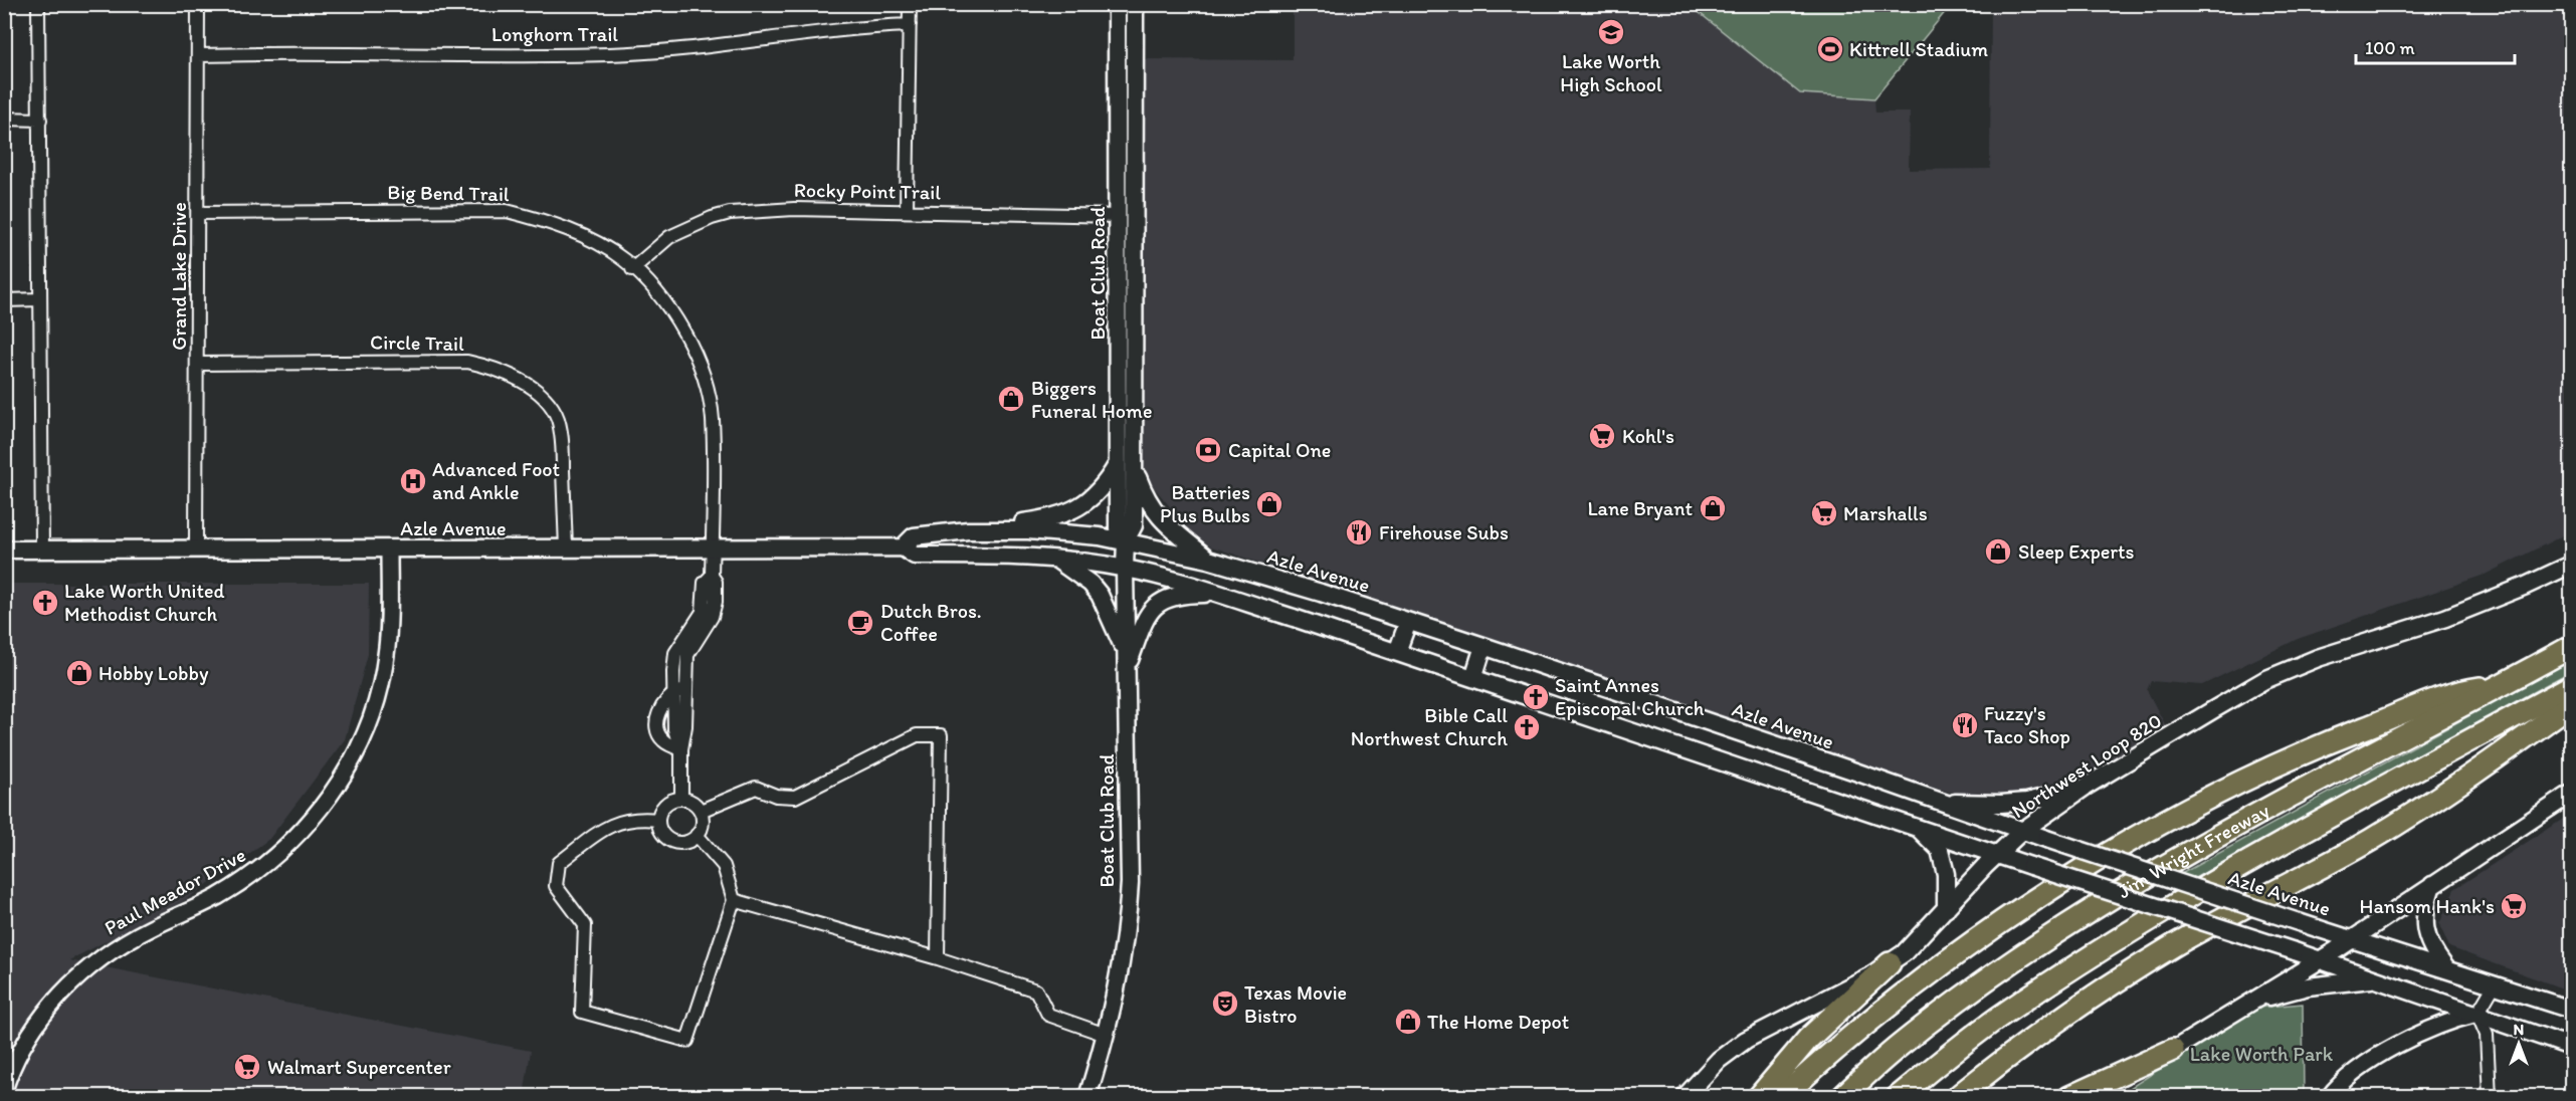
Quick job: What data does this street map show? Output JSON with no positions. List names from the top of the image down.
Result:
{
  "streets": {
    "highway": ["Jim Wright Freeway"],
    "main road": ["Boat Club Road", "Azle Avenue", "Northwest Loop 820"],
    "street": [
      "Longhorn Trail",
      "Rocky Point Trail",
      "Big Bend Trail",
      "Grand Lake Drive",
      "Circle Trail",
      "Paul Meador Drive"
    ]
  },
  "crossings": [
    ["Longhorn Trail", "Grand Lake Drive"],
    ["Rocky Point Trail", "Big Bend Trail"],
    ["Rocky Point Trail", "Boat Club Road"],
    ["Big Bend Trail", "Grand Lake Drive"],
    ["Big Bend Trail", "Azle Avenue"],
    ["Boat Club Road", "Azle Avenue"],
    ["Grand Lake Drive", "Circle Trail"],
    ["Grand Lake Drive", "Azle Avenue"],
    ["Circle Trail", "Azle Avenue"],
    ["Azle Avenue", "Northwest Loop 820"],
    ["Azle Avenue", "Paul Meador Drive"]
  ],
  "parks": ["Lake Worth Park"],
  "places": {
    "school or university": ["Lake Worth High School"],
    "sports": ["Kittrell Stadium"],
    "shop": [
      "Biggers Funeral Home",
      "Batteries Plus Bulbs",
      "Lane Bryant",
      "Sleep Experts",
      "Hobby Lobby",
      "The Home Depot"
    ],
    "supermarket": [
      "Kohl's",
      "Marshalls",
      "Hansom Hank's",
      "Walmart Supercenter"
    ],
    "bank": ["Capital One"],
    "hospital": ["Advanced Foot and Ankle"],
    "restaurant": ["Firehouse Subs", "Fuzzy's Taco Shop"],
    "church": ["Lake Worth United Methodist Church", "Saint Annes Episcopal Church", "Bible Call Northwest Church"],
    "cafe": ["Dutch Bros. Coffee"],
    "theatre": ["Texas Movie Bistro"]
  },
  "scale_bar": "100 m",
  "north": "top"
}
